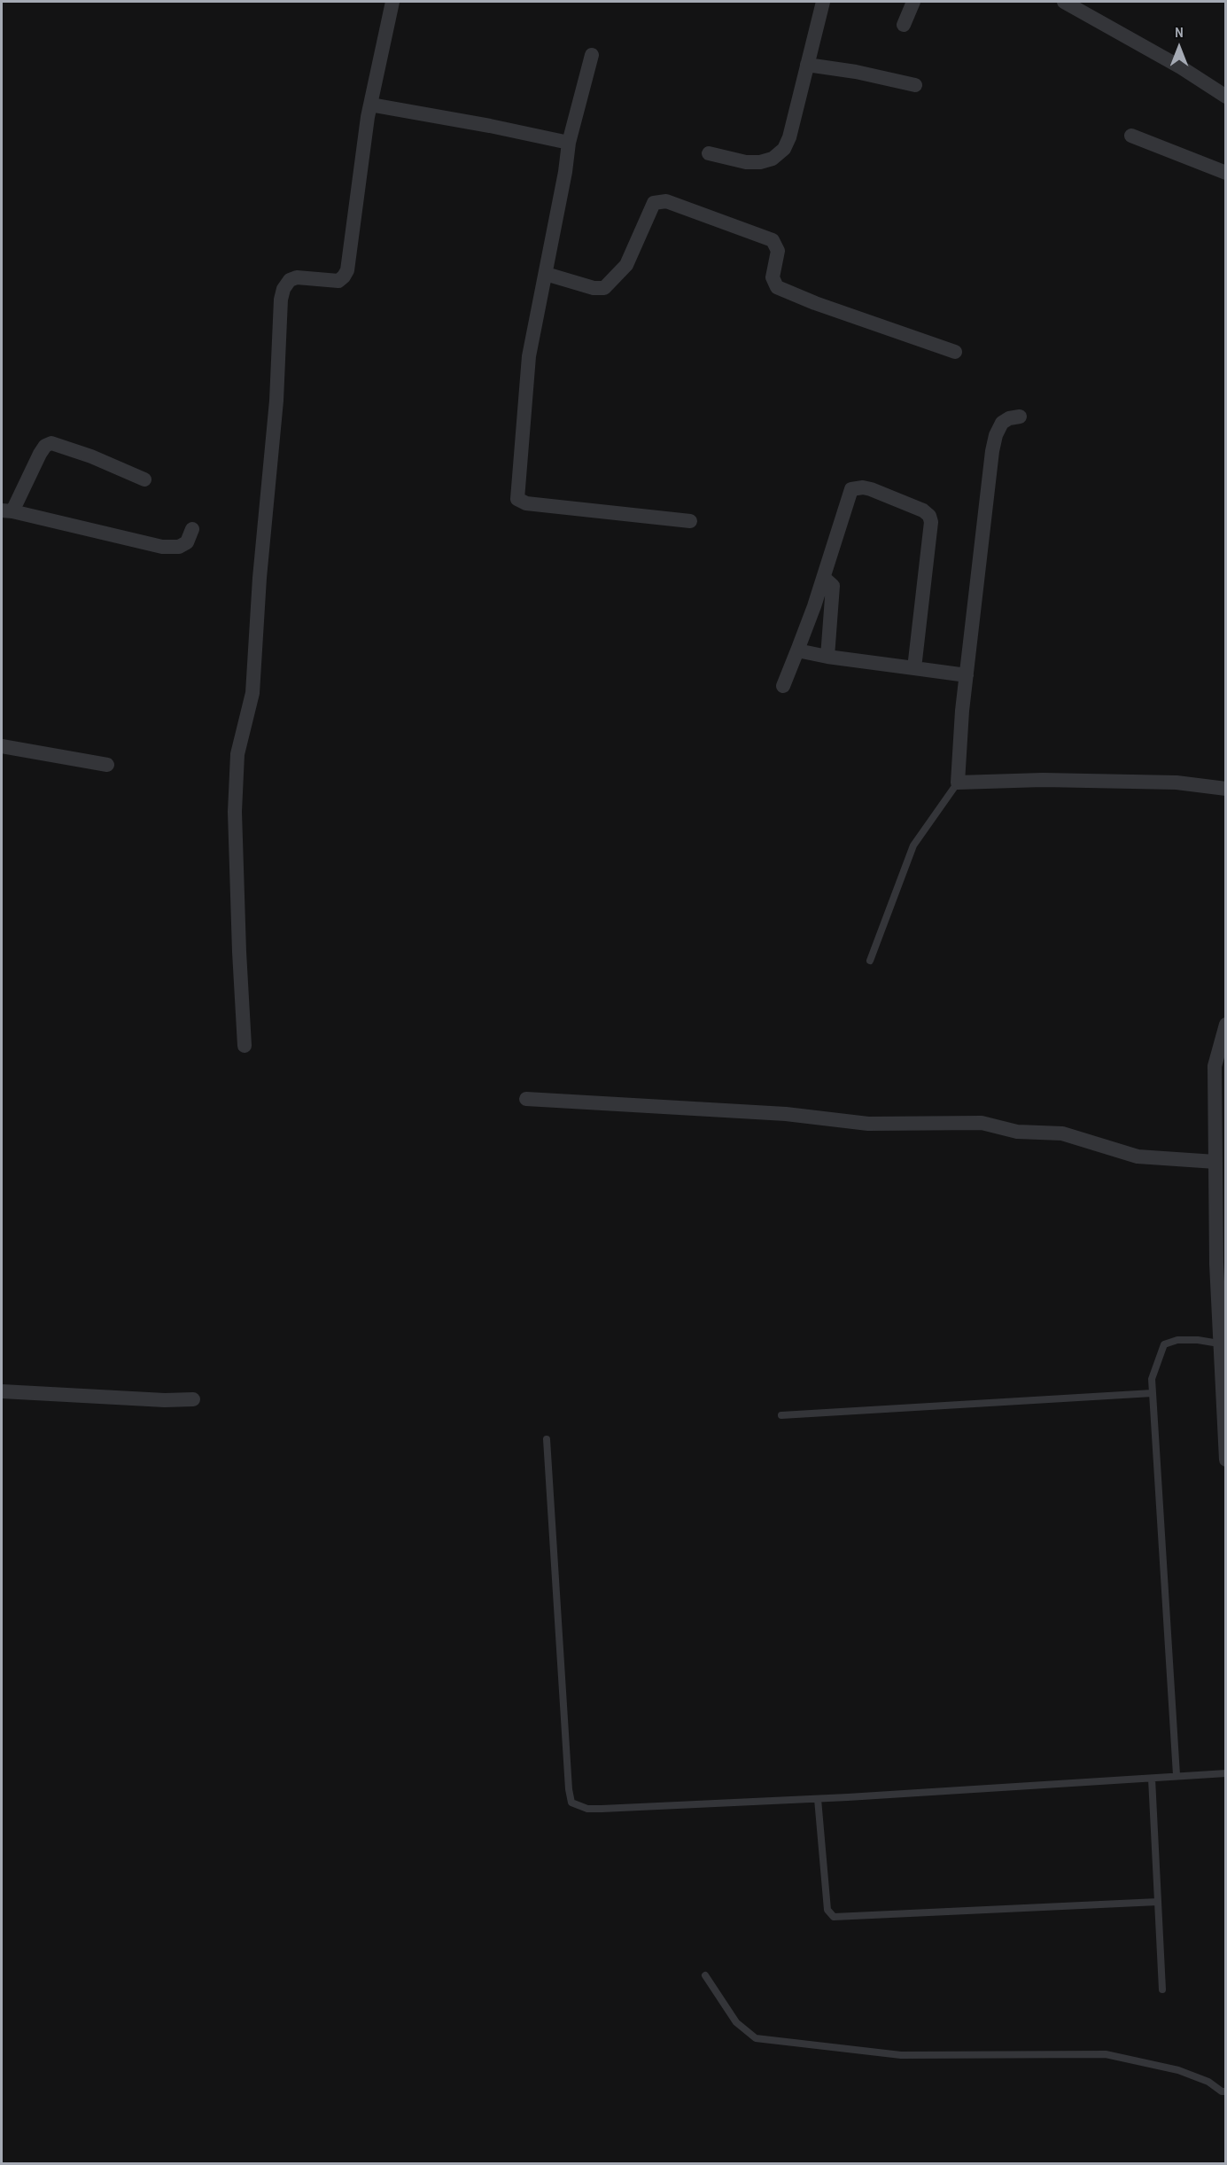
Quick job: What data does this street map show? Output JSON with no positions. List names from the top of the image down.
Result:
{
  "north": "top"
}
